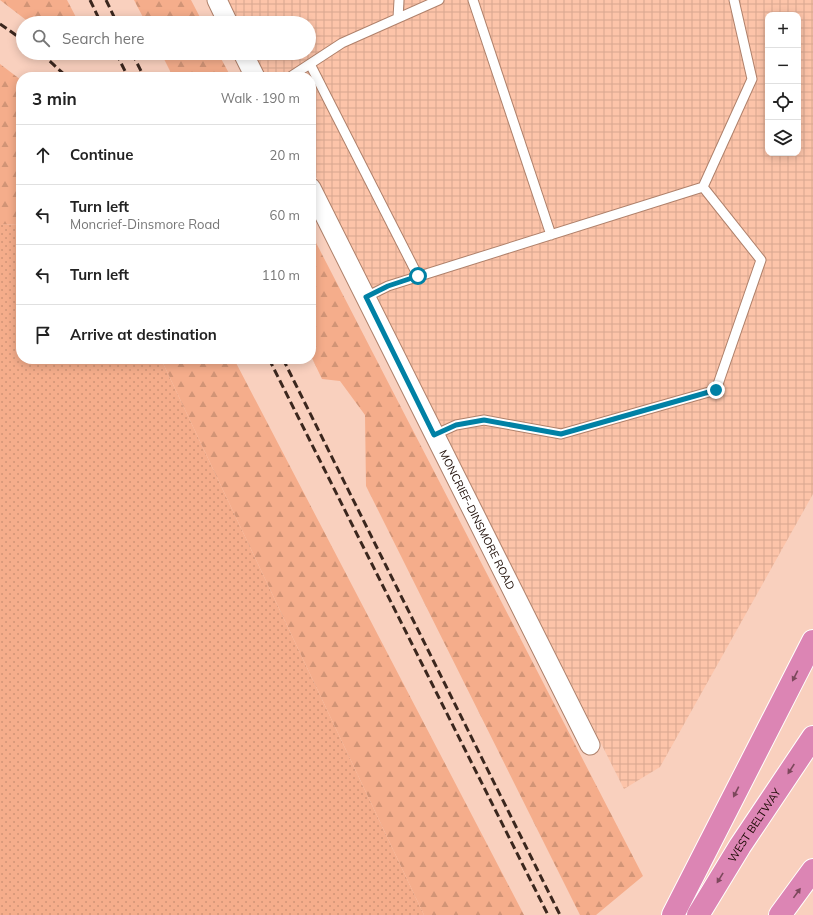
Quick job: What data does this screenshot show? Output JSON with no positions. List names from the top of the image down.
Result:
{
  "streets": {
    "highway": ["WEST BELTWAY"],
    "street": ["MONCRIEF-DINSMORE ROAD"]
  },
  "page": {
    "map_buttons": ["+", "−"],
    "search": "Search here",
    "heading": ["3 min", "Walk · 190 m"],
    "list": [
      ["Continue", "20 m"],
      ["Turn left", "Moncrief-Dinsmore Road", "60 m"],
      ["Turn left", "110 m"],
      "Arrive at destination"
    ]
  }
}
